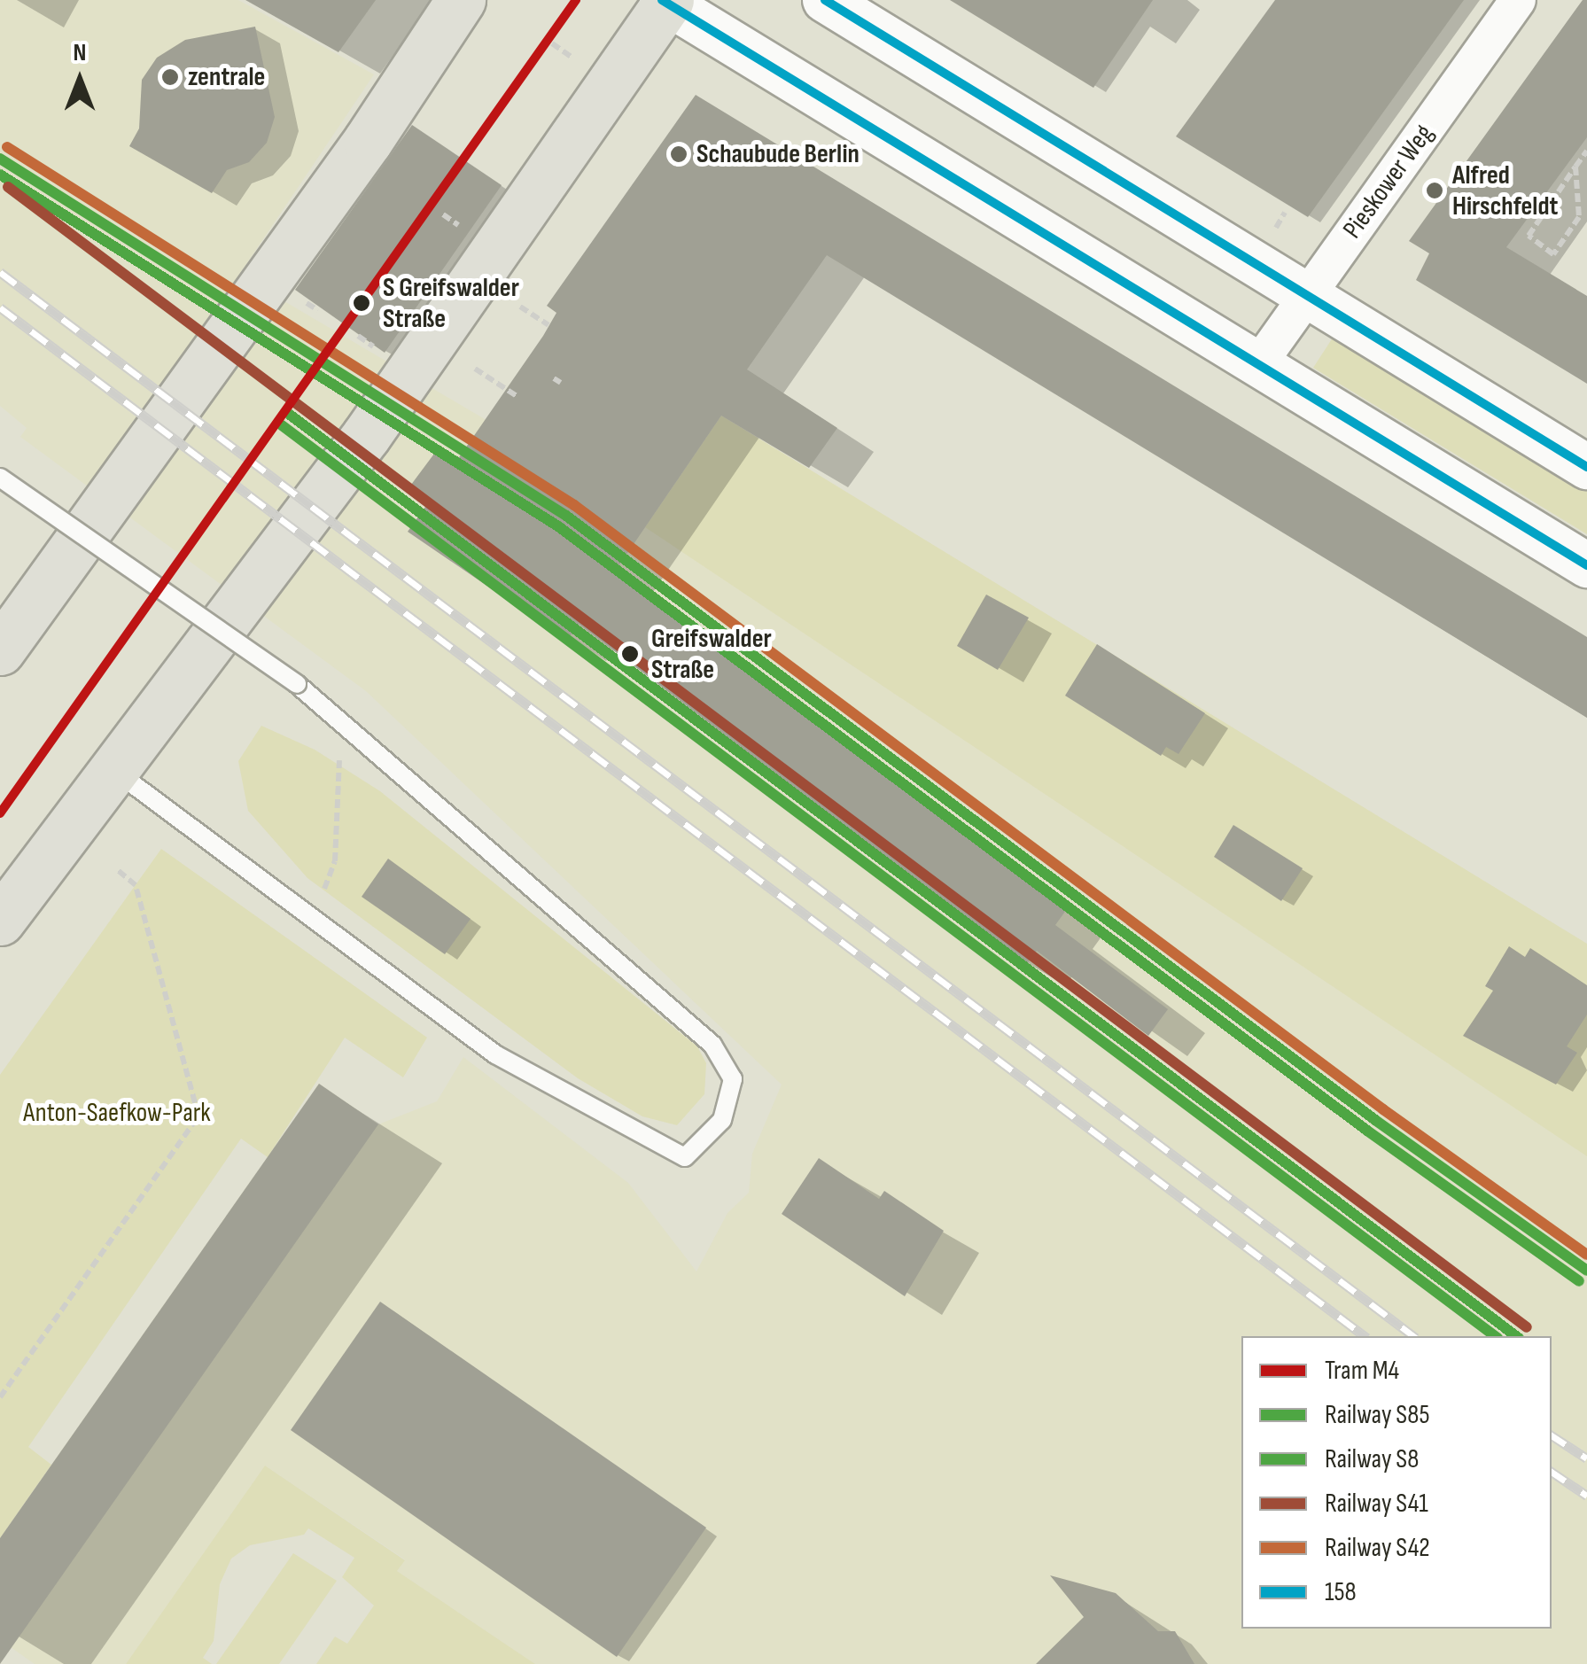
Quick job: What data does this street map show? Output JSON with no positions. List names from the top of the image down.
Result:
{
  "streets": {
    "street": ["Pieskower Weg"]
  },
  "parks": ["Anton-Saefkow-Park"],
  "places": [
    "zentrale",
    "Schaubude Berlin",
    "Alfred Hirschfeldt",
    "S Greifswalder Straße",
    "Greifswalder Straße"
  ],
  "lines": [
    "tram line M4",
    "transit line 158",
    "rail line S42",
    "rail line S85",
    "rail line S8",
    "rail line S41"
  ],
  "legend": [
    "Tram M4",
    "Railway S85",
    "Railway S8",
    "Railway S41",
    "Railway S42",
    "158"
  ],
  "north": "top"
}
